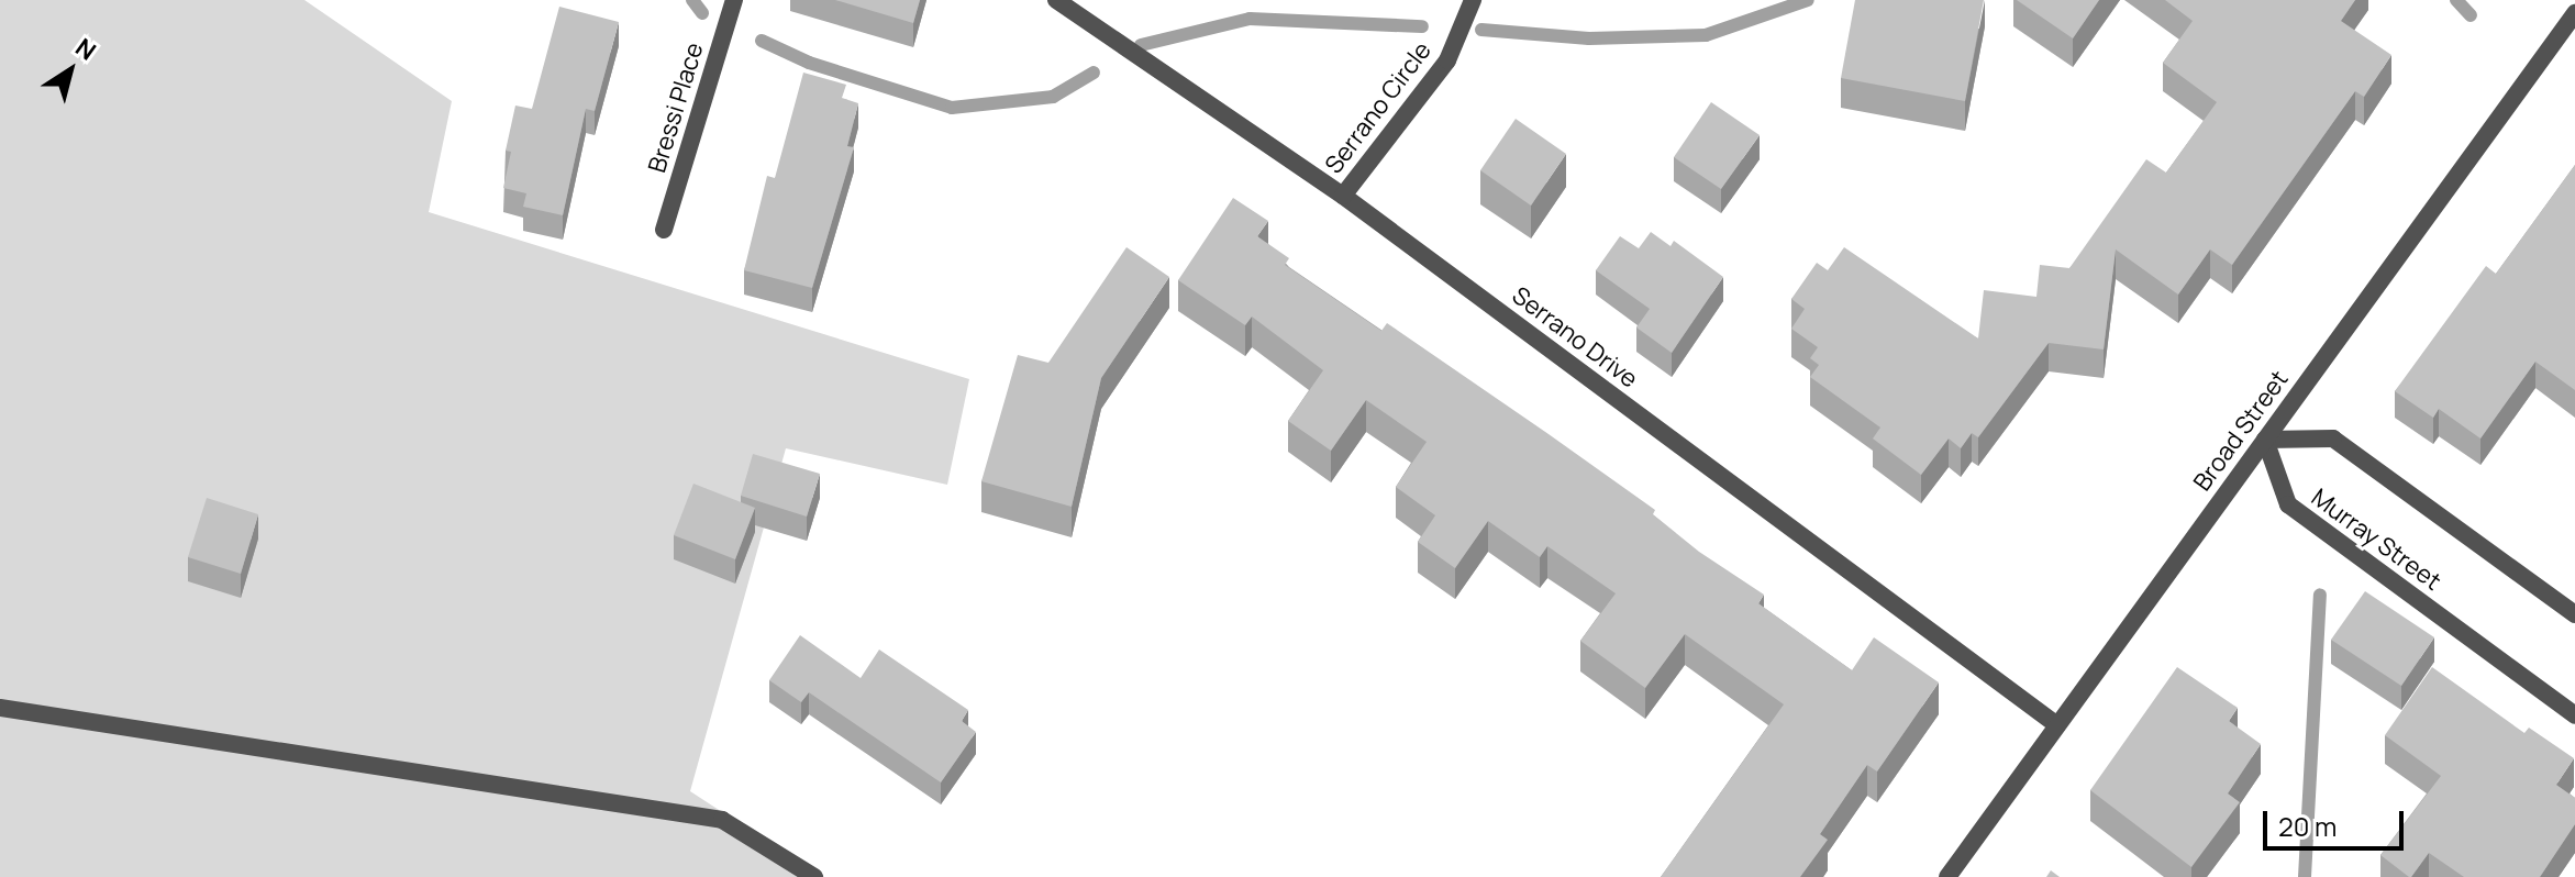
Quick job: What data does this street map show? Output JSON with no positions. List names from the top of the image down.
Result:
{
  "streets": {
    "street": [
      "Bressi Place",
      "Serrano Circle",
      "Serrano Drive",
      "Broad Street",
      "Murray Street"
    ]
  },
  "crossings": [
    ["Serrano Circle", "Serrano Drive"],
    ["Serrano Drive", "Broad Street"],
    ["Broad Street", "Murray Street"]
  ],
  "scale_bar": "20 m",
  "north": "top right"
}
